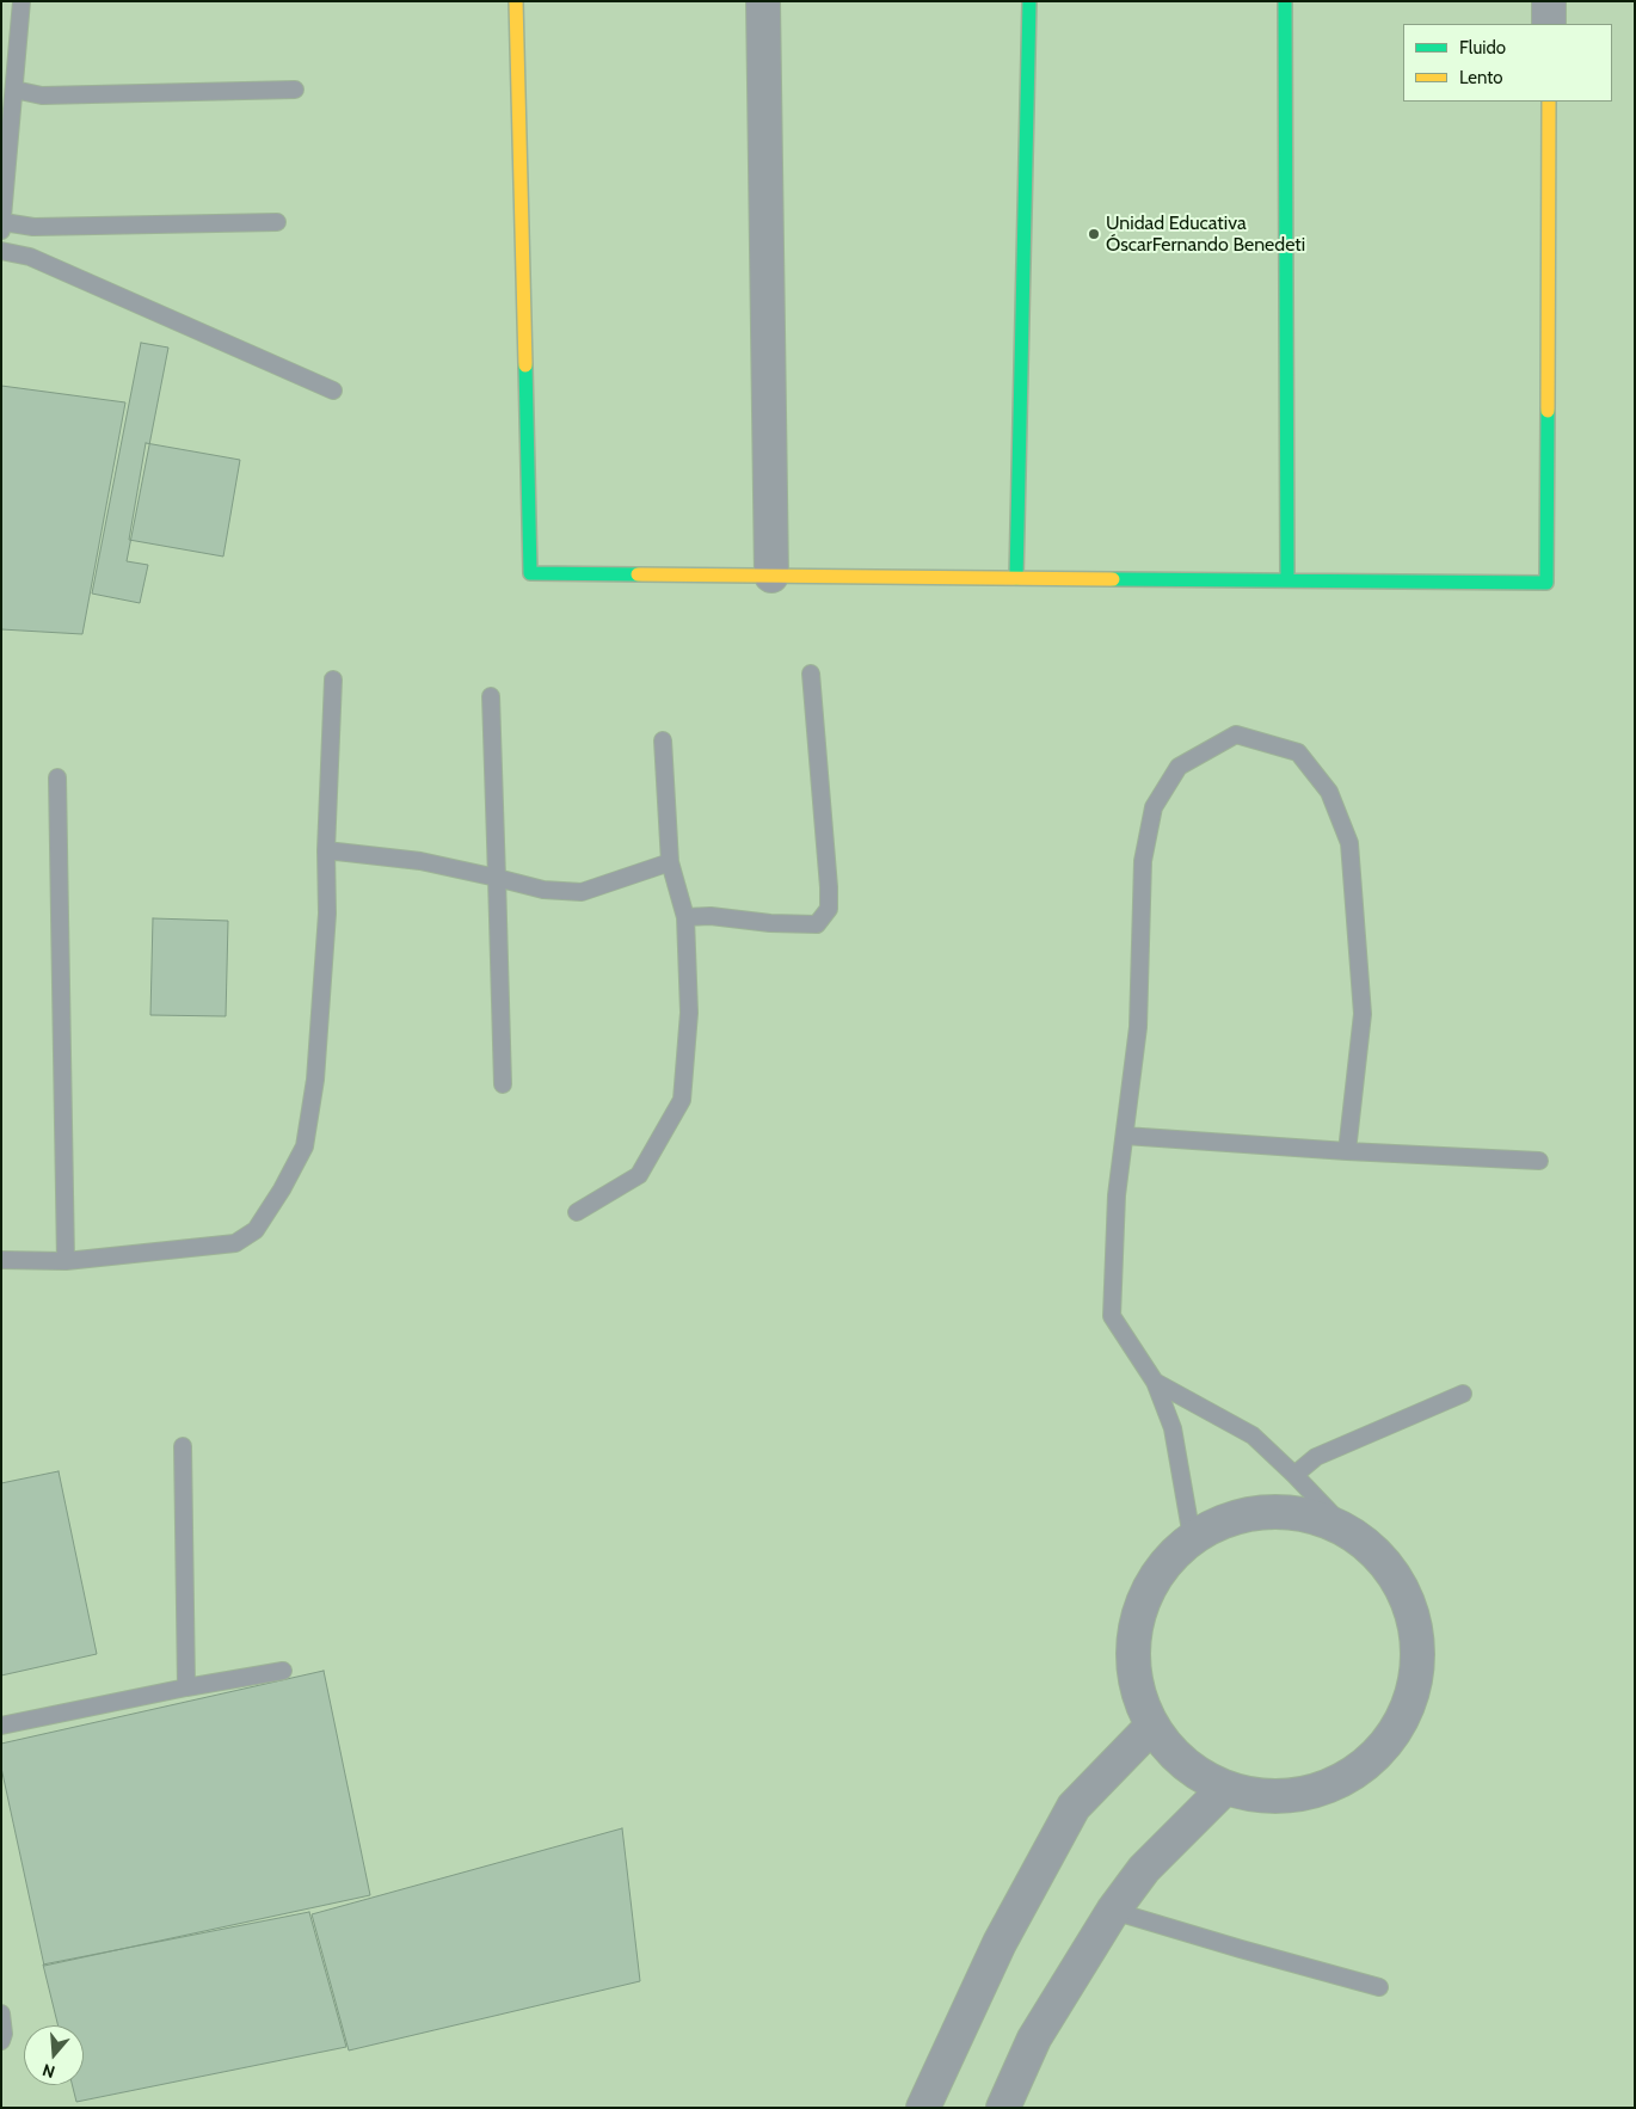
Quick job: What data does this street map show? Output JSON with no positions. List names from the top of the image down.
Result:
{
  "places": ["Unidad Educativa ÓscarFernando Benedeti"],
  "legend": ["Fluido", "Lento"],
  "north": "bottom"
}
